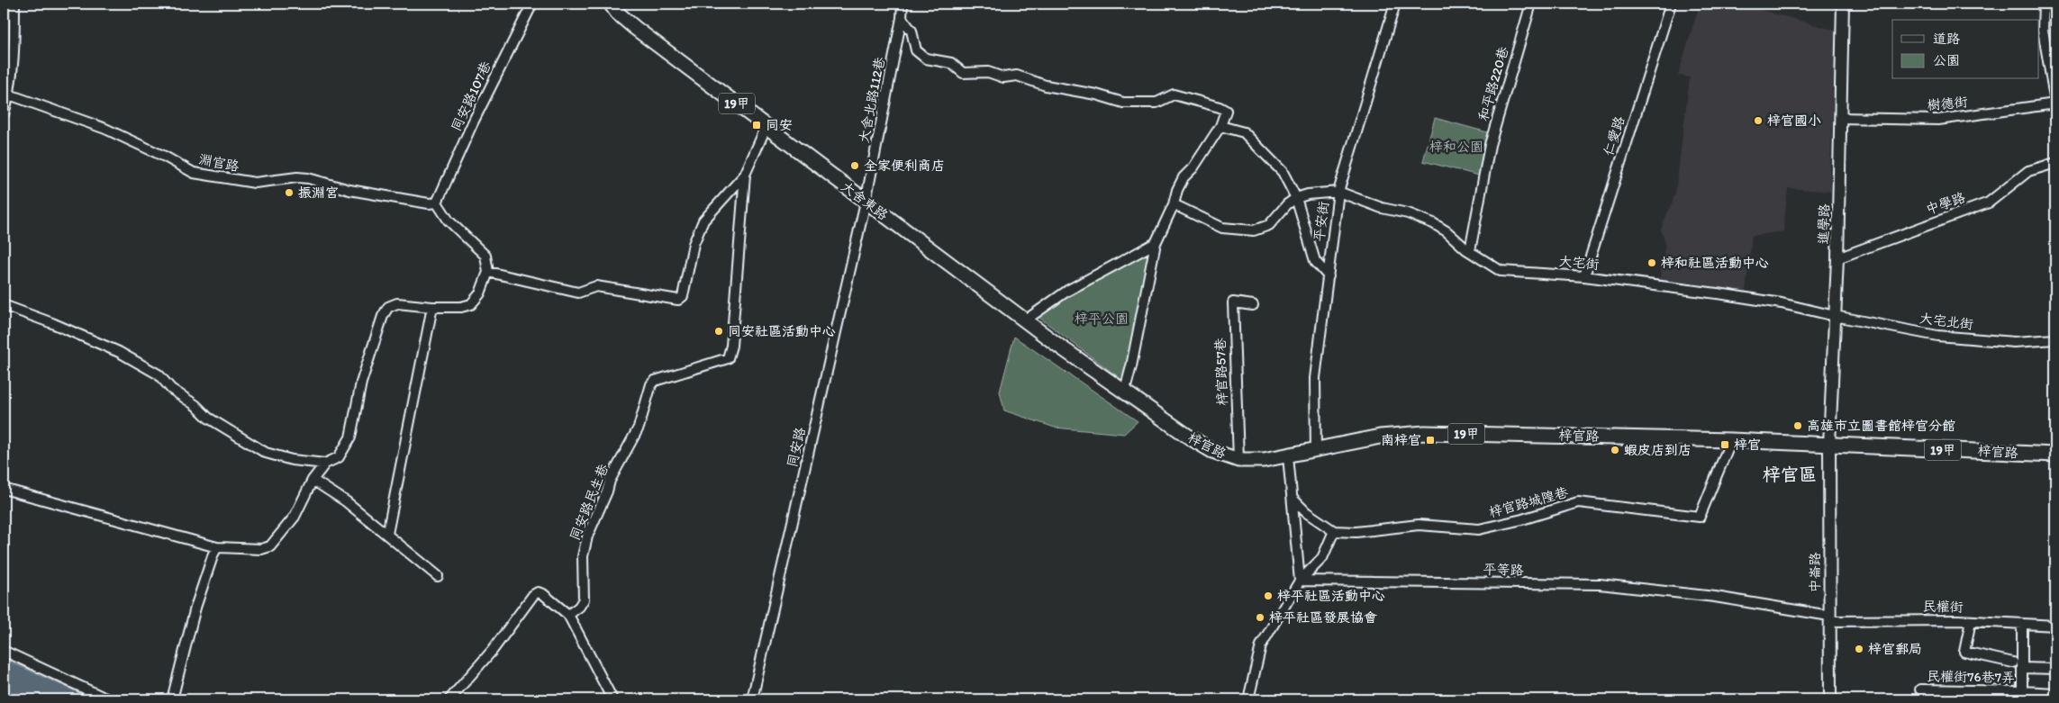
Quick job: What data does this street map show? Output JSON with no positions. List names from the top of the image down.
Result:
{
  "streets": {
    "main road": ["19甲", "大舍東路", "梓官路"],
    "street": [
      "和平路220巷",
      "同安路107巷",
      "大舍北路112巷",
      "樹德街",
      "仁愛路",
      "淵官路",
      "中學路",
      "平安街",
      "進學路",
      "大宅街",
      "大宅北街",
      "梓官路57巷",
      "同安路",
      "同安路民生巷",
      "梓官路城隍巷",
      "平等路",
      "中崙路",
      "民權街",
      "民權街76巷7弄"
    ]
  },
  "crossings": [
    ["和平路220巷", "大宅街"],
    ["同安路107巷", "淵官路"],
    ["大舍北路112巷", "大舍東路"],
    ["大舍北路112巷", "同安路"],
    ["樹德街", "進學路"],
    ["仁愛路", "大宅街"],
    ["大舍東路", "梓官路"],
    ["大舍東路", "同安路"],
    ["中學路", "進學路"],
    ["平安街", "大宅街"],
    ["平安街", "梓官路"],
    ["進學路", "大宅街"],
    ["進學路", "大宅北街"],
    ["進學路", "梓官路"],
    ["進學路", "中崙路"],
    ["大宅街", "大宅北街"],
    ["梓官路57巷", "梓官路"],
    ["梓官路", "梓官路城隍巷"],
    ["梓官路", "中崙路"],
    ["平等路", "中崙路"],
    ["平等路", "民權街"],
    ["中崙路", "民權街"]
  ],
  "districts": ["梓官區"],
  "parks": ["梓和公園", "梓平公園"],
  "places": {
    "other": [
      "梓官國小",
      "全家便利商店",
      "振淵宮",
      "梓和社區活動中心",
      "同安社區活動中心",
      "高雄市立圖書館梓官分館",
      "蝦皮店到店",
      "梓平社區活動中心",
      "梓平社區發展協會",
      "梓官郵局"
    ],
    "transit": ["同安", "南梓官", "梓官"]
  },
  "legend": ["道路", "公園"]
}
